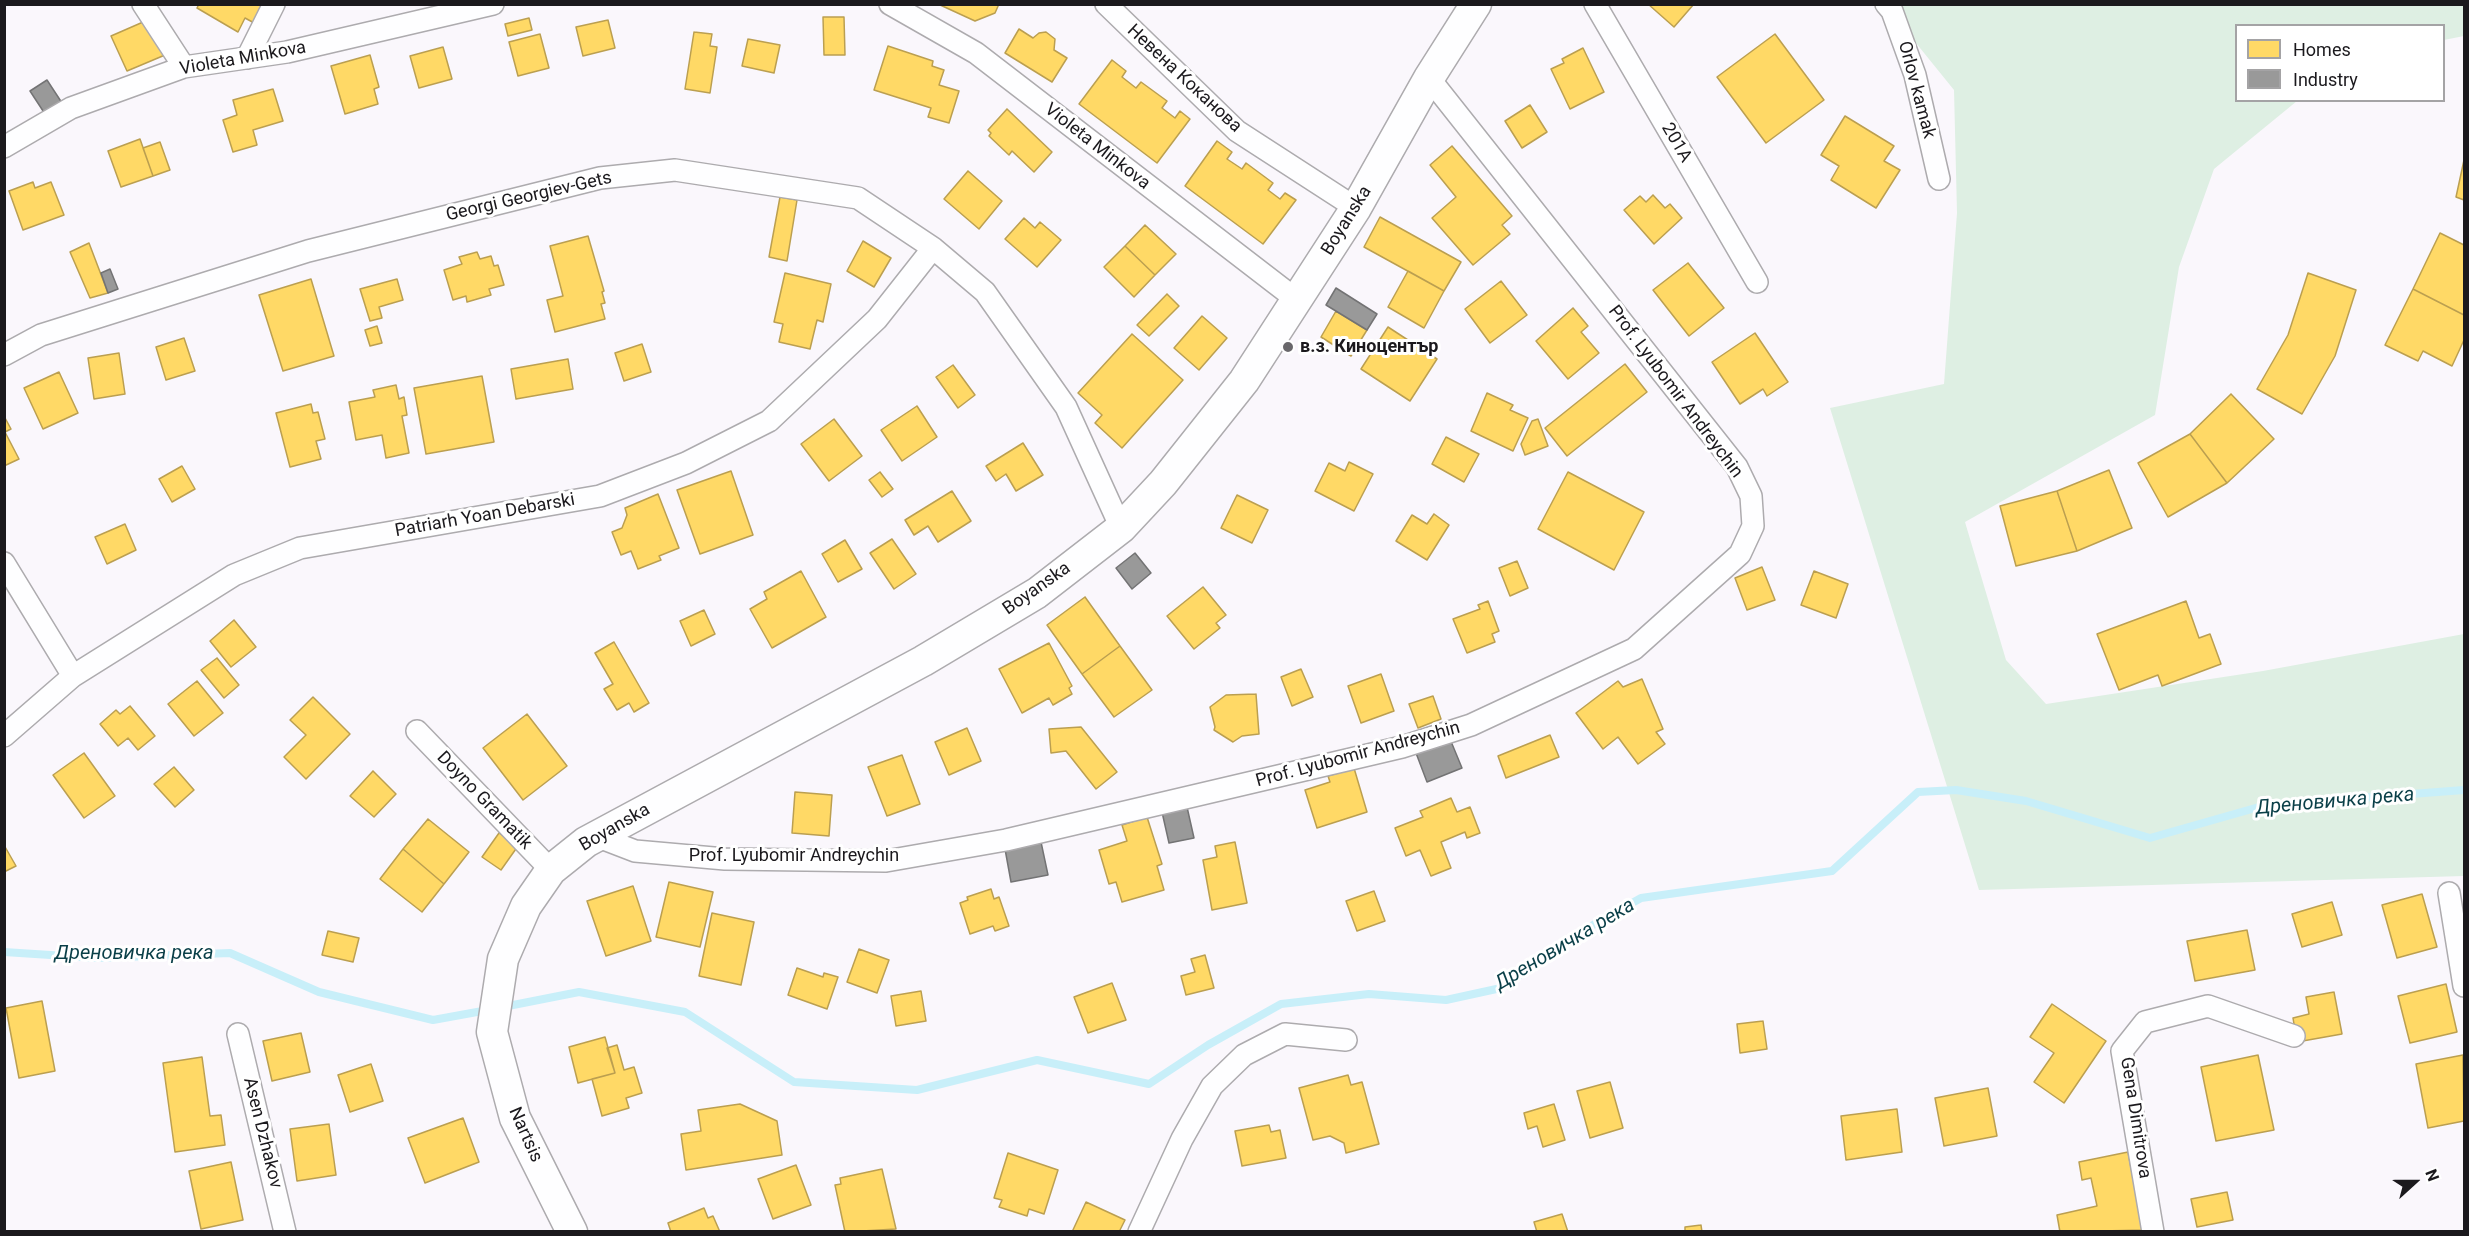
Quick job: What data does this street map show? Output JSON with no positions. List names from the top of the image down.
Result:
{
  "streets": {
    "main road": ["Boyanska", "Nartsis"],
    "street": [
      "Violeta Minkova",
      "Невена Коканова",
      "Orlov kamak",
      "201А",
      "Georgi Georgiev-Gets",
      "Prof. Lyubomir Andreychin",
      "Patriarh Yoan Debarski",
      "Doyno Gramatik",
      "Gena Dimitrova",
      "Asen Dzhakov"
    ]
  },
  "crossings": [
    ["Violeta Minkova", "Boyanska"],
    ["Невена Коканова", "Boyanska"],
    ["Georgi Georgiev-Gets", "Boyanska"],
    ["Georgi Georgiev-Gets", "Patriarh Yoan Debarski"],
    ["Boyanska", "Prof. Lyubomir Andreychin"],
    ["Boyanska", "Doyno Gramatik"],
    ["Boyanska", "Nartsis"]
  ],
  "water": ["Дреновичка река"],
  "places": ["в.з. Киноцентър"],
  "legend": ["Homes", "Industry"],
  "north": "right"
}
